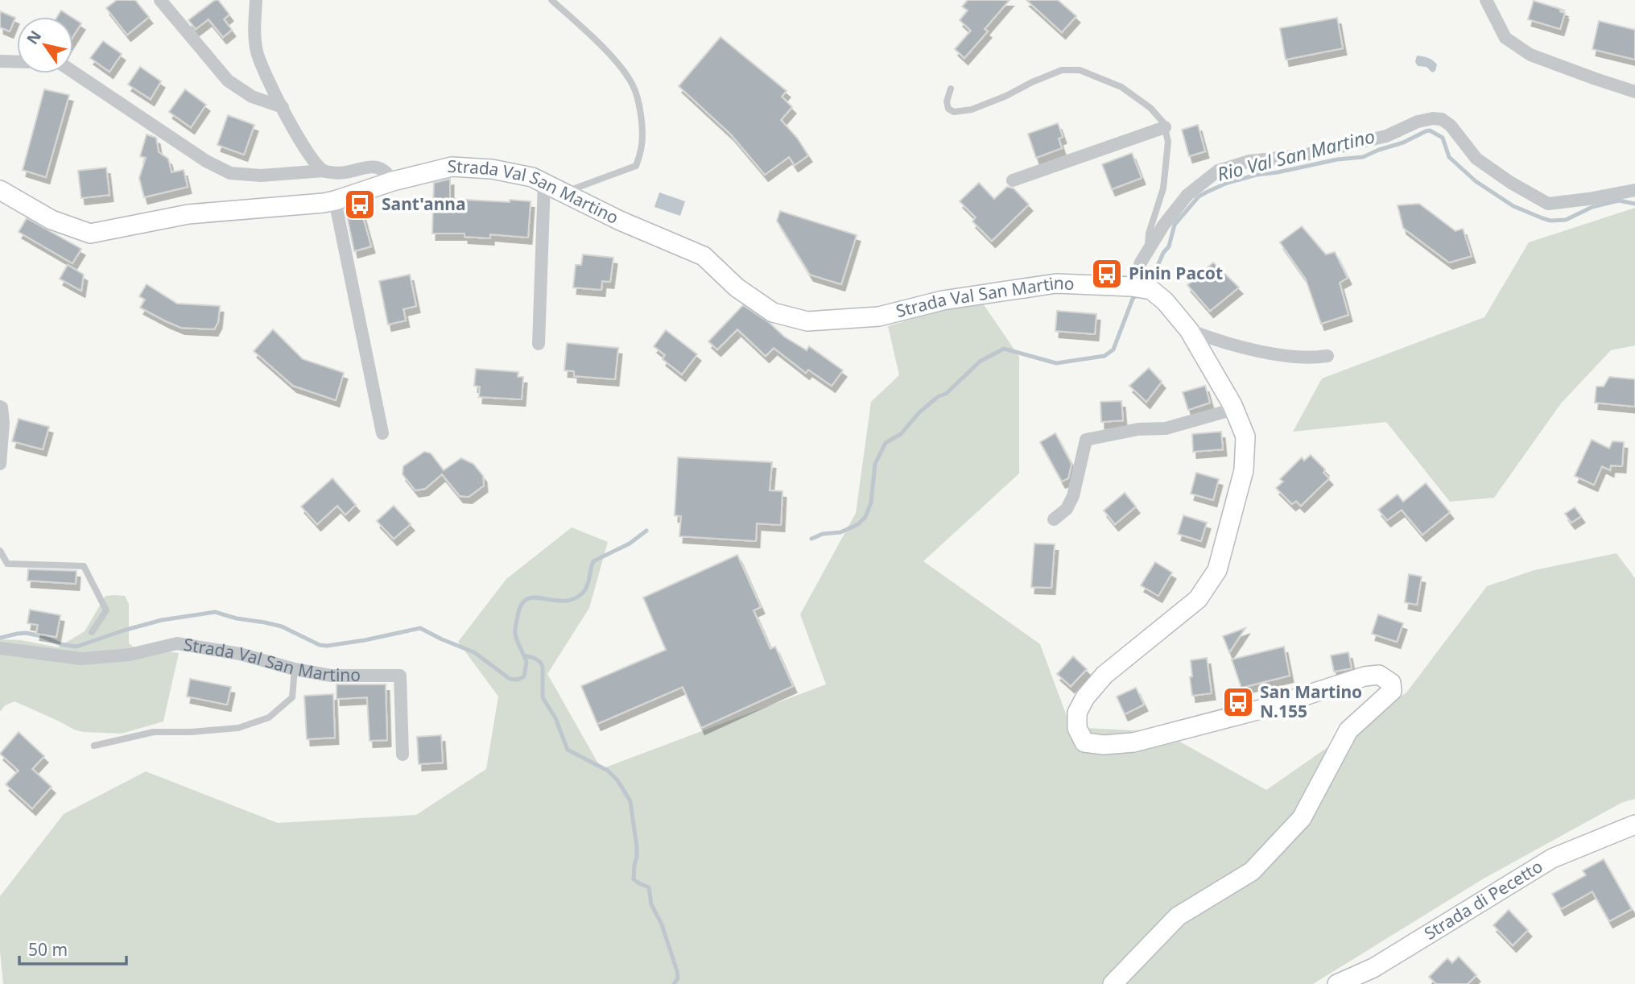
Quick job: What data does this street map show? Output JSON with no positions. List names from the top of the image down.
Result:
{
  "streets": {
    "street": ["Strada Val San Martino", "Strada di Pecetto"]
  },
  "water": ["Rio Val San Martino"],
  "places": {
    "bus stop": ["Sant'anna", "Pinin Pacot", "San Martino N.155"]
  },
  "scale_bar": "50 m",
  "north": "top left"
}
